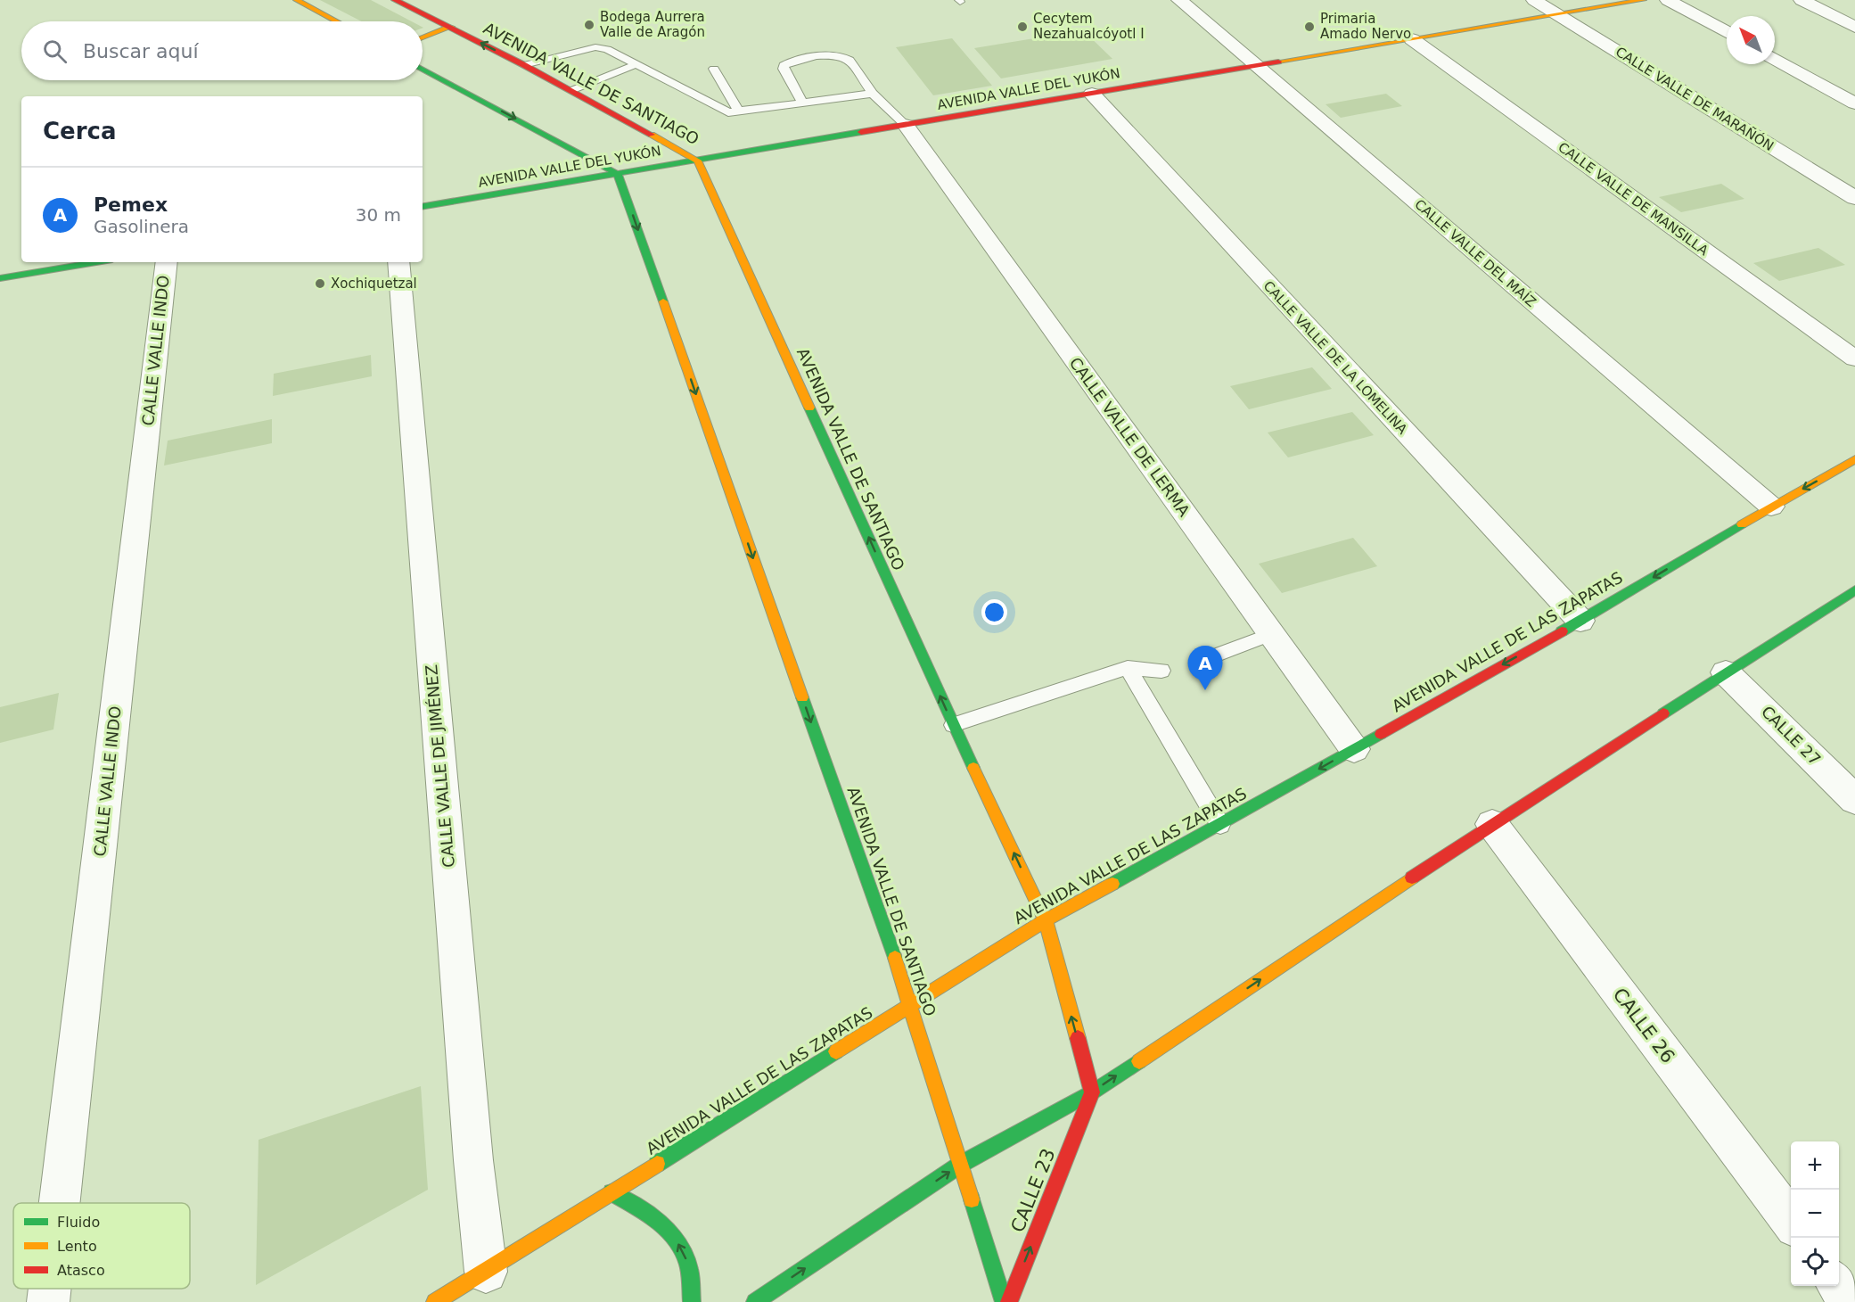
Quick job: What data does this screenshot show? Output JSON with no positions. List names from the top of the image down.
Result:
{
  "streets": {
    "street": [
      "AVENIDA VALLE DE SANTIAGO",
      "AVENIDA VALLE DEL YUKÓN",
      "CALLE VALLE DE MARAÑÓN",
      "CALLE VALLE DE MANSILLA",
      "CALLE VALLE DEL MAÍZ",
      "CALLE VALLE INDO",
      "CALLE VALLE DE LA LOMELINA",
      "CALLE VALLE DE LERMA",
      "AVENIDA VALLE DE LAS ZAPATAS",
      "CALLE 27",
      "CALLE VALLE DE JIMÉNEZ",
      "CALLE 26",
      "CALLE 23"
    ]
  },
  "crossings": [
    ["AVENIDA VALLE DE SANTIAGO", "AVENIDA VALLE DEL YUKÓN"],
    ["AVENIDA VALLE DE SANTIAGO", "AVENIDA VALLE DE LAS ZAPATAS"],
    ["AVENIDA VALLE DE SANTIAGO", "CALLE 23"],
    ["AVENIDA VALLE DEL YUKÓN", "CALLE VALLE DE MARAÑÓN"],
    ["AVENIDA VALLE DEL YUKÓN", "CALLE VALLE DE MANSILLA"],
    ["AVENIDA VALLE DEL YUKÓN", "CALLE VALLE DEL MAÍZ"],
    ["AVENIDA VALLE DEL YUKÓN", "CALLE VALLE DE LA LOMELINA"],
    ["AVENIDA VALLE DEL YUKÓN", "CALLE VALLE DE LERMA"],
    ["CALLE VALLE DEL MAÍZ", "AVENIDA VALLE DE LAS ZAPATAS"],
    ["CALLE VALLE DE LA LOMELINA", "AVENIDA VALLE DE LAS ZAPATAS"],
    ["CALLE VALLE DE LERMA", "AVENIDA VALLE DE LAS ZAPATAS"],
    ["AVENIDA VALLE DE LAS ZAPATAS", "CALLE VALLE DE JIMÉNEZ"]
  ],
  "one_way": ["AVENIDA VALLE DE LAS ZAPATAS", "CALLE 23"],
  "places": [
    "Bodega Aurrera Valle de Aragón",
    "Cecytem Nezahualcóyotl I",
    "Primaria Amado Nervo",
    "Xochiquetzal"
  ],
  "legend": ["Fluido", "Lento", "Atasco"],
  "north": "top left",
  "page": {
    "search": "Buscar aquí",
    "heading": "Cerca",
    "list": [
      {
        "mark": "A",
        "name": "Pemex",
        "note": "Gasolinera",
        "value": "30 m"
      }
    ],
    "pins": "A",
    "map_buttons": ["+", "−"]
  }
}
